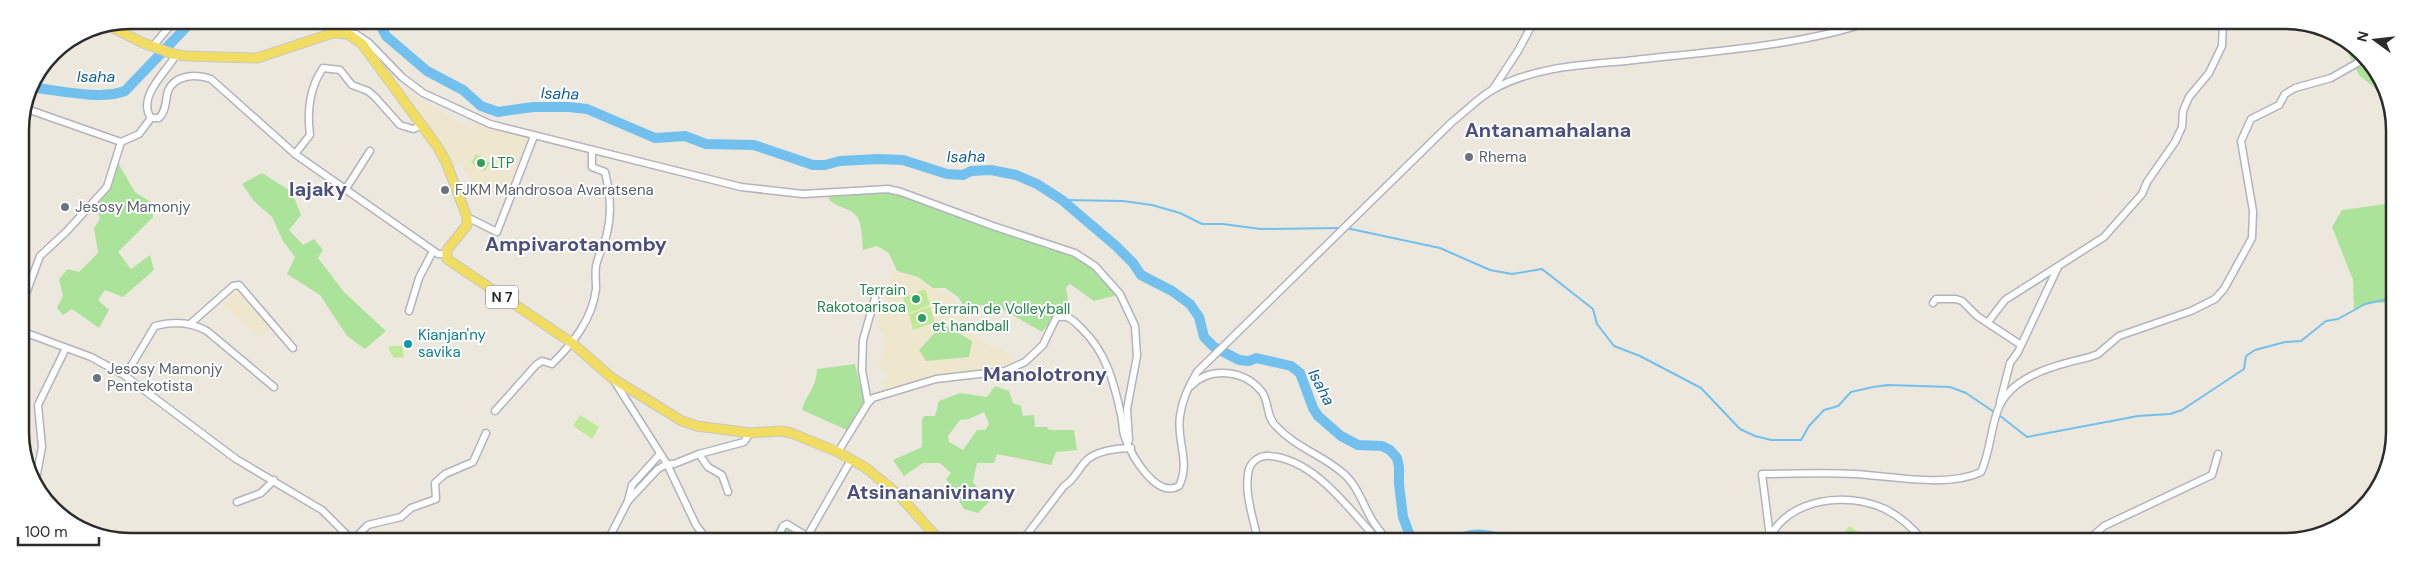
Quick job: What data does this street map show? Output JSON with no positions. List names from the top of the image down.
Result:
{
  "streets": {
    "main road": ["N 7"]
  },
  "districts": [
    "Antanamahalana",
    "Iajaky",
    "Ampivarotanomby",
    "Manolotrony",
    "Atsinananivinany"
  ],
  "water": ["Isaha"],
  "places": [
    "Rhema",
    "LTP",
    "FJKM Mandrosoa Avaratsena",
    "Jesosy Mamonjy",
    "Terrain Rakotoarisoa",
    "Terrain de Volleyball et handball",
    "Kianjan'ny savika",
    "Jesosy Mamonjy Pentekotista"
  ],
  "scale_bar": "100 m",
  "north": "left"
}
